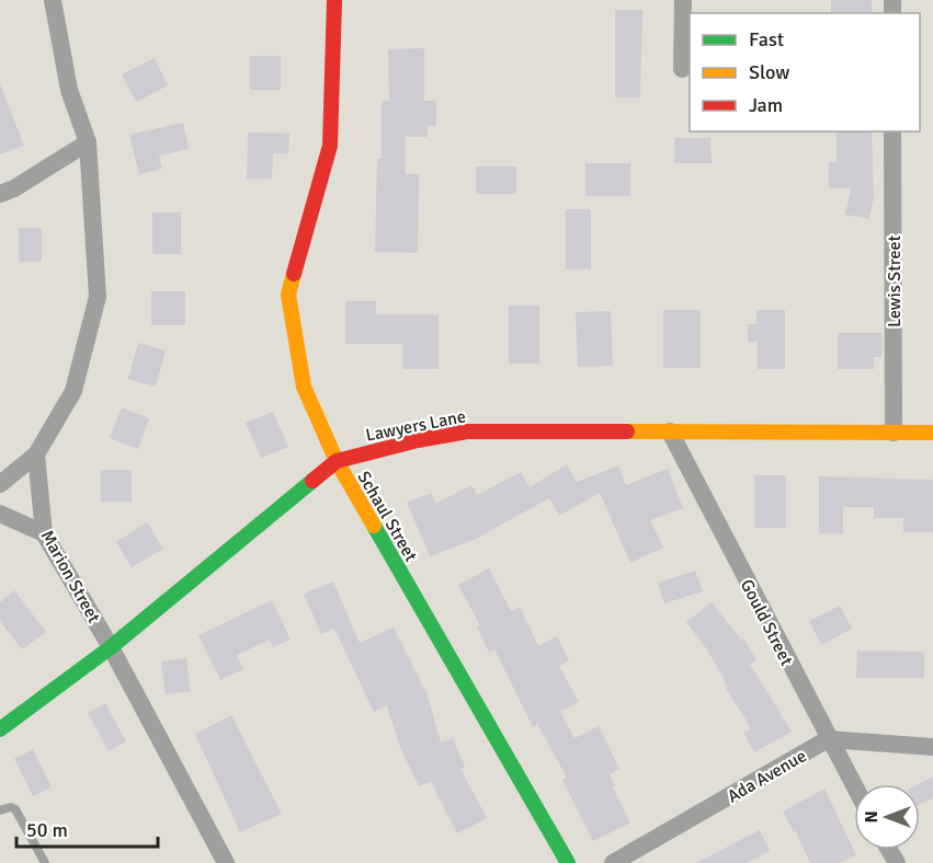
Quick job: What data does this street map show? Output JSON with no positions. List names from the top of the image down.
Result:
{
  "streets": {
    "street": [
      "Lewis Street",
      "Lawyers Lane",
      "Schaul Street",
      "Marion Street",
      "Gould Street",
      "Ada Avenue"
    ]
  },
  "crossings": [
    ["Lewis Street", "Lawyers Lane"],
    ["Lawyers Lane", "Schaul Street"],
    ["Lawyers Lane", "Marion Street"],
    ["Lawyers Lane", "Gould Street"],
    ["Gould Street", "Ada Avenue"]
  ],
  "legend": ["Fast", "Slow", "Jam"],
  "scale_bar": "50 m",
  "north": "left"
}
